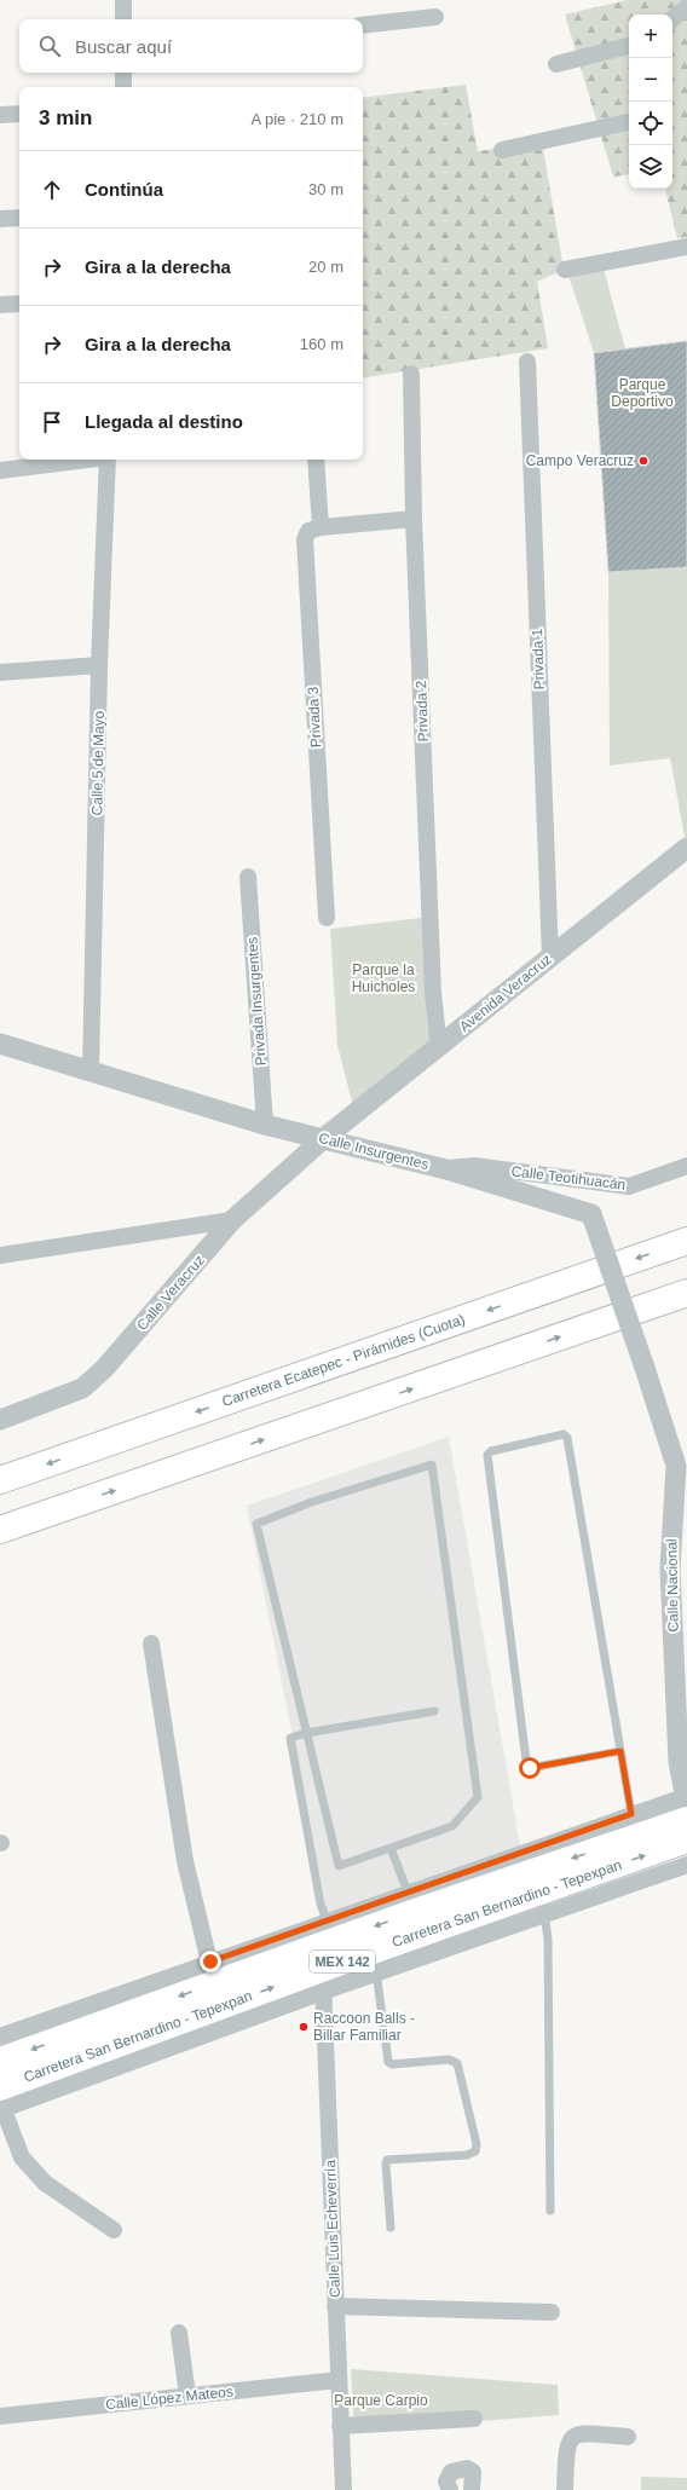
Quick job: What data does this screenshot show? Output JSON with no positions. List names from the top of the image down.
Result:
{
  "streets": {
    "highway": ["Carretera Ecatepec - Pirámides (Cuota)", "Carretera San Bernardino - Tepexpan", "MEX 142"],
    "street": [
      "Privada 1",
      "Privada 2",
      "Privada 3",
      "Calle 5 de Mayo",
      "Avenida Veracruz",
      "Privada Insurgentes",
      "Calle Insurgentes",
      "Calle Teotihuacán",
      "Calle Veracruz",
      "Calle Nacional",
      "Calle Luis Echeverría",
      "Calle López Mateos"
    ]
  },
  "crossings": [
    ["Privada 1", "Avenida Veracruz"],
    ["Privada 2", "Avenida Veracruz"],
    ["Calle 5 de Mayo", "Calle Insurgentes"],
    ["Avenida Veracruz", "Calle Insurgentes"],
    ["Avenida Veracruz", "Calle Veracruz"],
    ["Privada Insurgentes", "Calle Insurgentes"],
    ["Calle Insurgentes", "Calle Teotihuacán"],
    ["Calle Insurgentes", "Calle Veracruz"],
    ["Calle Insurgentes", "Calle Nacional"],
    ["Calle Nacional", "Carretera San Bernardino - Tepexpan"],
    ["Carretera San Bernardino - Tepexpan", "Calle Luis Echeverría"],
    ["Calle Luis Echeverría", "Calle López Mateos"]
  ],
  "parks": ["Parque Deportivo", "Parque la Huicholes", "Parque Carpio"],
  "places": ["Campo Veracruz", "Raccoon Balls - Billar Familiar"],
  "page": {
    "map_buttons": ["+", "−"],
    "search": "Buscar aquí",
    "heading": ["3 min", "A pie · 210 m"],
    "list": [
      ["Continúa", "30 m"],
      ["Gira a la derecha", "20 m"],
      ["Gira a la derecha", "160 m"],
      "Llegada al destino"
    ]
  }
}
